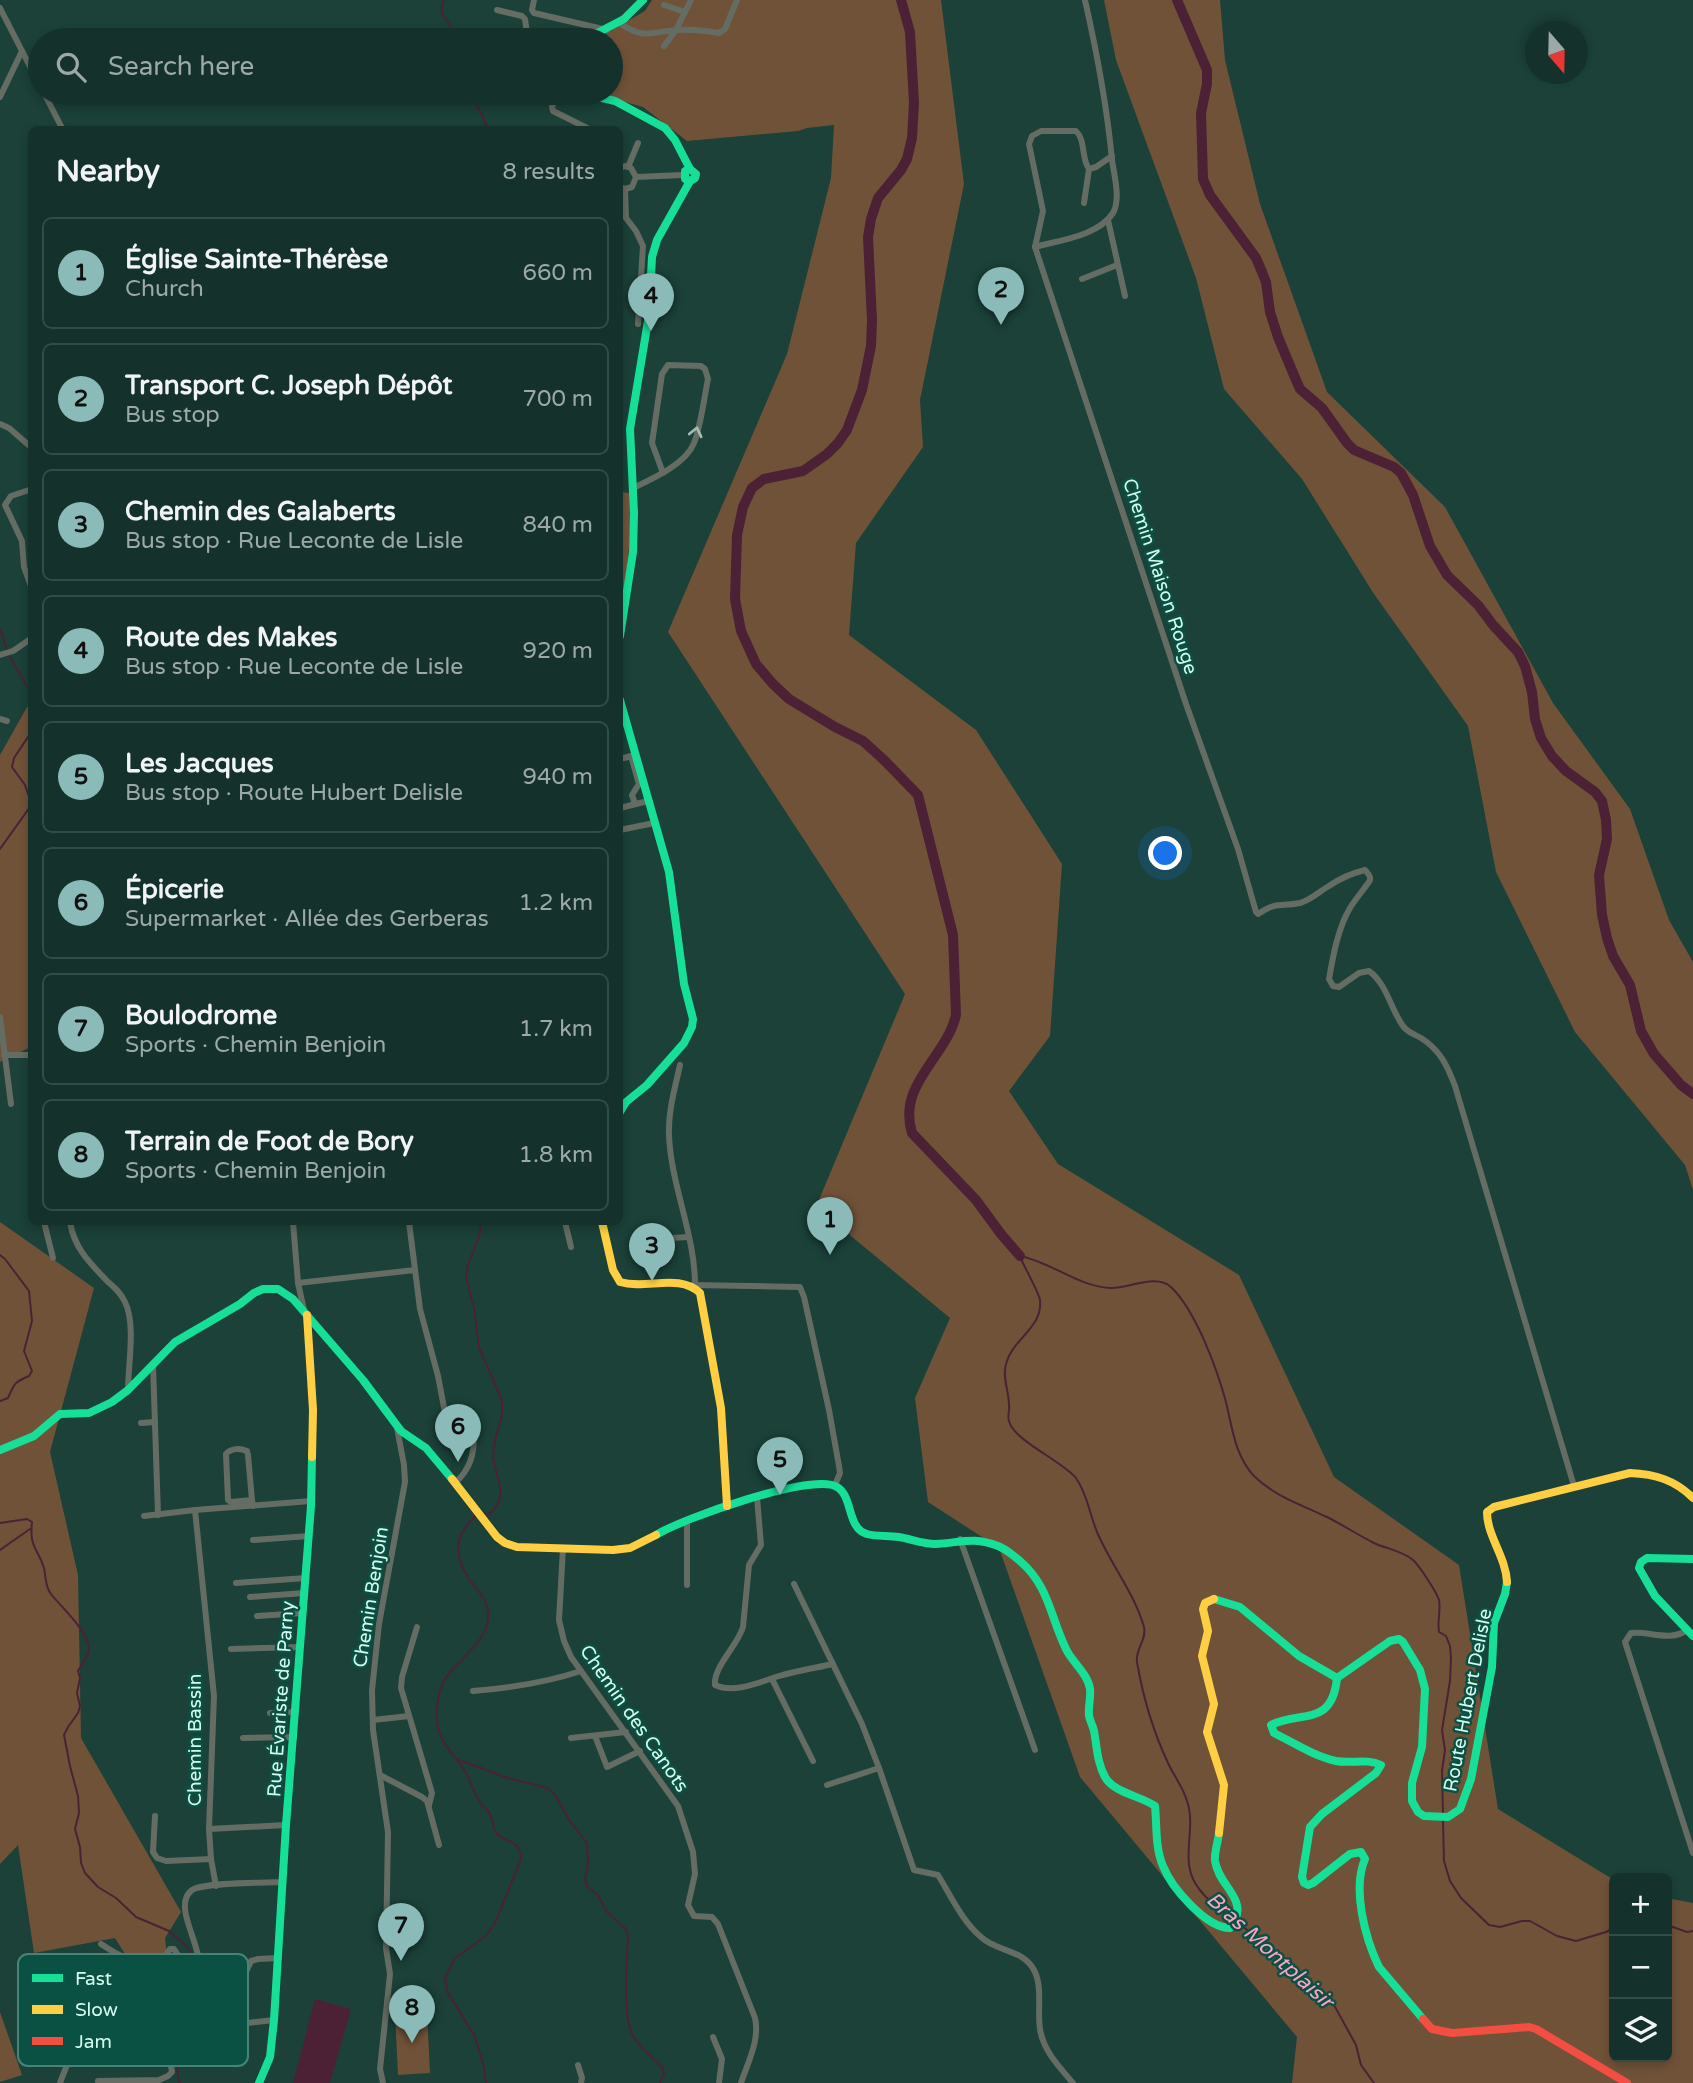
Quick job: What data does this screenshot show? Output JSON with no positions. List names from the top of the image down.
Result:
{
  "streets": {
    "main road": ["Rue Évariste de Parny", "Route Hubert Delisle"],
    "street": [
      "Chemin Maison Rouge",
      "Chemin Benjoin",
      "Chemin des Canots",
      "Chemin Bassin"
    ]
  },
  "crossings": [
    ["Chemin Maison Rouge", "Route Hubert Delisle"]
  ],
  "water": ["Bras Montplaisir"],
  "legend": ["Fast", "Slow", "Jam"],
  "north": "bottom",
  "page": {
    "search": "Search here",
    "heading": ["Nearby", "8 results"],
    "list": [
      {
        "mark": "1",
        "name": "Église Sainte-Thérèse",
        "note": "Church",
        "value": "660 m"
      },
      {
        "mark": "2",
        "name": "Transport C. Joseph Dépôt",
        "note": "Bus stop",
        "value": "700 m"
      },
      {
        "mark": "3",
        "name": "Chemin des Galaberts",
        "note": "Bus stop · Rue Leconte de Lisle",
        "value": "840 m"
      },
      {
        "mark": "4",
        "name": "Route des Makes",
        "note": "Bus stop · Rue Leconte de Lisle",
        "value": "920 m"
      },
      {
        "mark": "5",
        "name": "Les Jacques",
        "note": "Bus stop · Route Hubert Delisle",
        "value": "940 m"
      },
      {
        "mark": "6",
        "name": "Épicerie",
        "note": "Supermarket · Allée des Gerberas",
        "value": "1.2 km"
      },
      {
        "mark": "7",
        "name": "Boulodrome",
        "note": "Sports · Chemin Benjoin",
        "value": "1.7 km"
      },
      {
        "mark": "8",
        "name": "Terrain de Foot de Bory",
        "note": "Sports · Chemin Benjoin",
        "value": "1.8 km"
      }
    ],
    "pins": [
      "2",
      "4",
      "1",
      "3",
      "6",
      "5",
      "7",
      "8"
    ],
    "map_buttons": ["+", "−"]
  }
}
